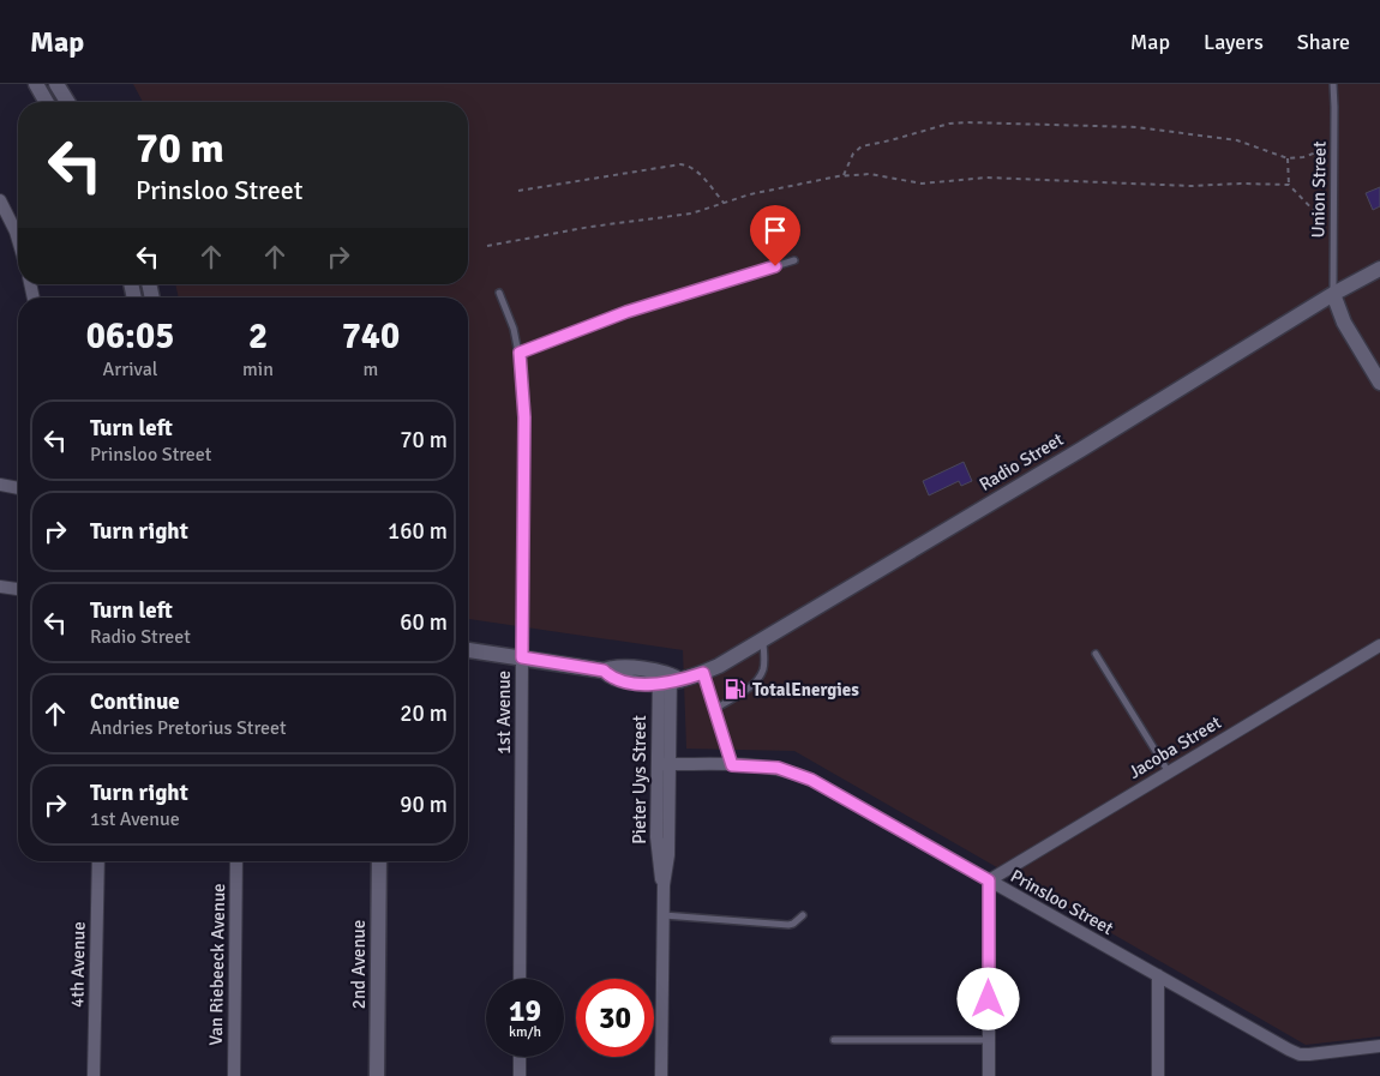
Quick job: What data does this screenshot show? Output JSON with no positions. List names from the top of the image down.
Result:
{
  "streets": {
    "street": [
      "Radio Street",
      "1st Avenue",
      "Jacoba Street",
      "Pieter Uys Street",
      "Prinsloo Street",
      "4th Avenue",
      "Van Riebeeck Avenue",
      "2nd Avenue"
    ],
    "lane": ["Union Street"]
  },
  "crossings": [
    ["Union Street", "Radio Street"],
    ["Radio Street", "Pieter Uys Street"],
    ["Jacoba Street", "Prinsloo Street"],
    ["Pieter Uys Street", "Prinsloo Street"]
  ],
  "places": {
    "fuel station": ["TotalEnergies"]
  },
  "page": {
    "header": "Map",
    "nav": ["Map", "Layers", "Share"],
    "turn": ["70 m", "Prinsloo Street"],
    "eta": [
      "06:05",
      "Arrival",
      "2",
      "min",
      "740",
      "m"
    ],
    "list": [
      {
        "name": "Turn left",
        "note": "Prinsloo Street",
        "value": "70 m"
      },
      {
        "name": "Turn right",
        "value": "160 m"
      },
      {
        "name": "Turn left",
        "note": "Radio Street",
        "value": "60 m"
      },
      {
        "name": "Continue",
        "note": "Andries Pretorius Street",
        "value": "20 m"
      },
      {
        "name": "Turn right",
        "note": "1st Avenue",
        "value": "90 m"
      }
    ],
    "speed": "19 km/h",
    "limit": "30"
  }
}
